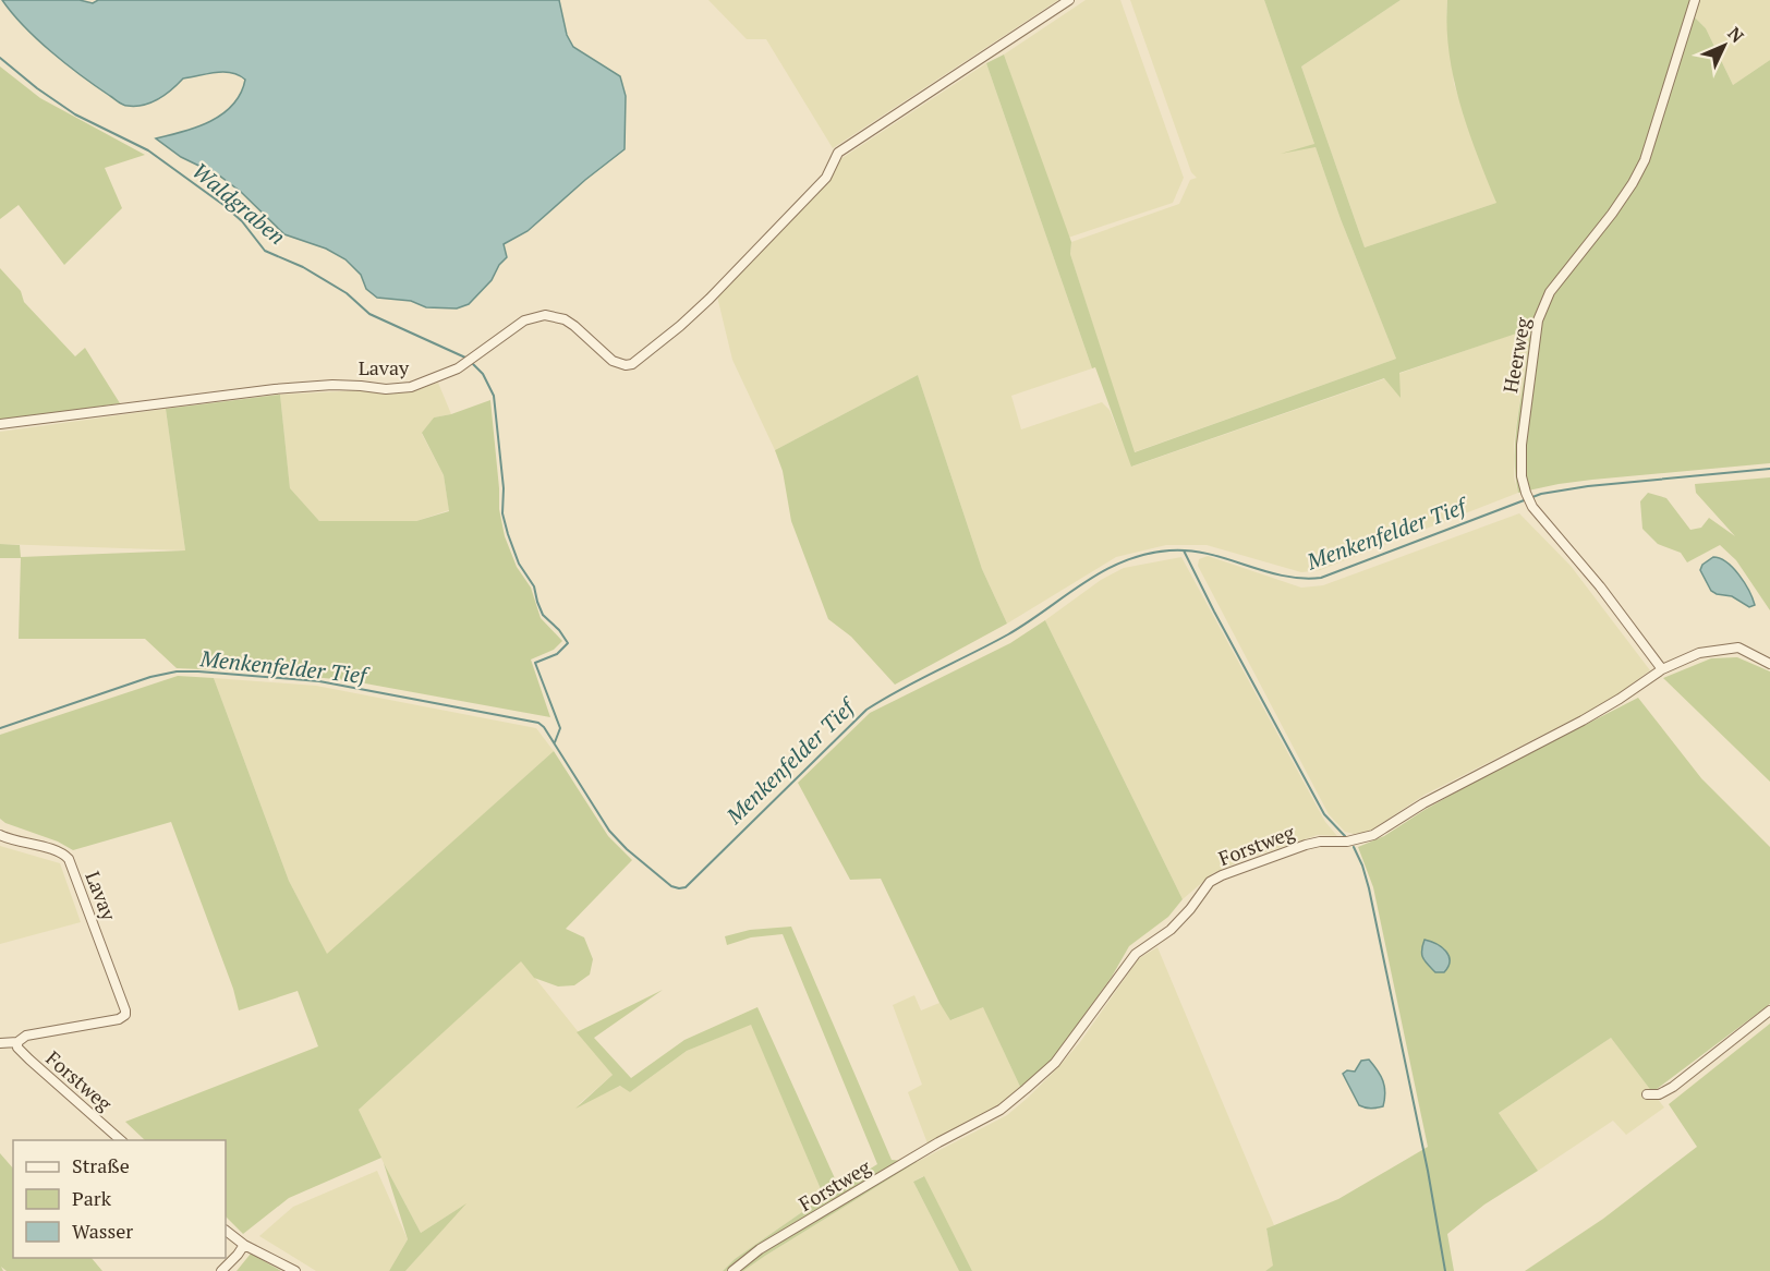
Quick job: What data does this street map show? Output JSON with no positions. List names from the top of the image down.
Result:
{
  "streets": {
    "street": ["Heerweg", "Lavay", "Forstweg"]
  },
  "crossings": [
    ["Heerweg", "Forstweg"],
    ["Lavay", "Forstweg"]
  ],
  "water": ["Waldgraben", "Menkenfelder Tief"],
  "legend": ["Straße", "Park", "Wasser"],
  "north": "top right"
}
